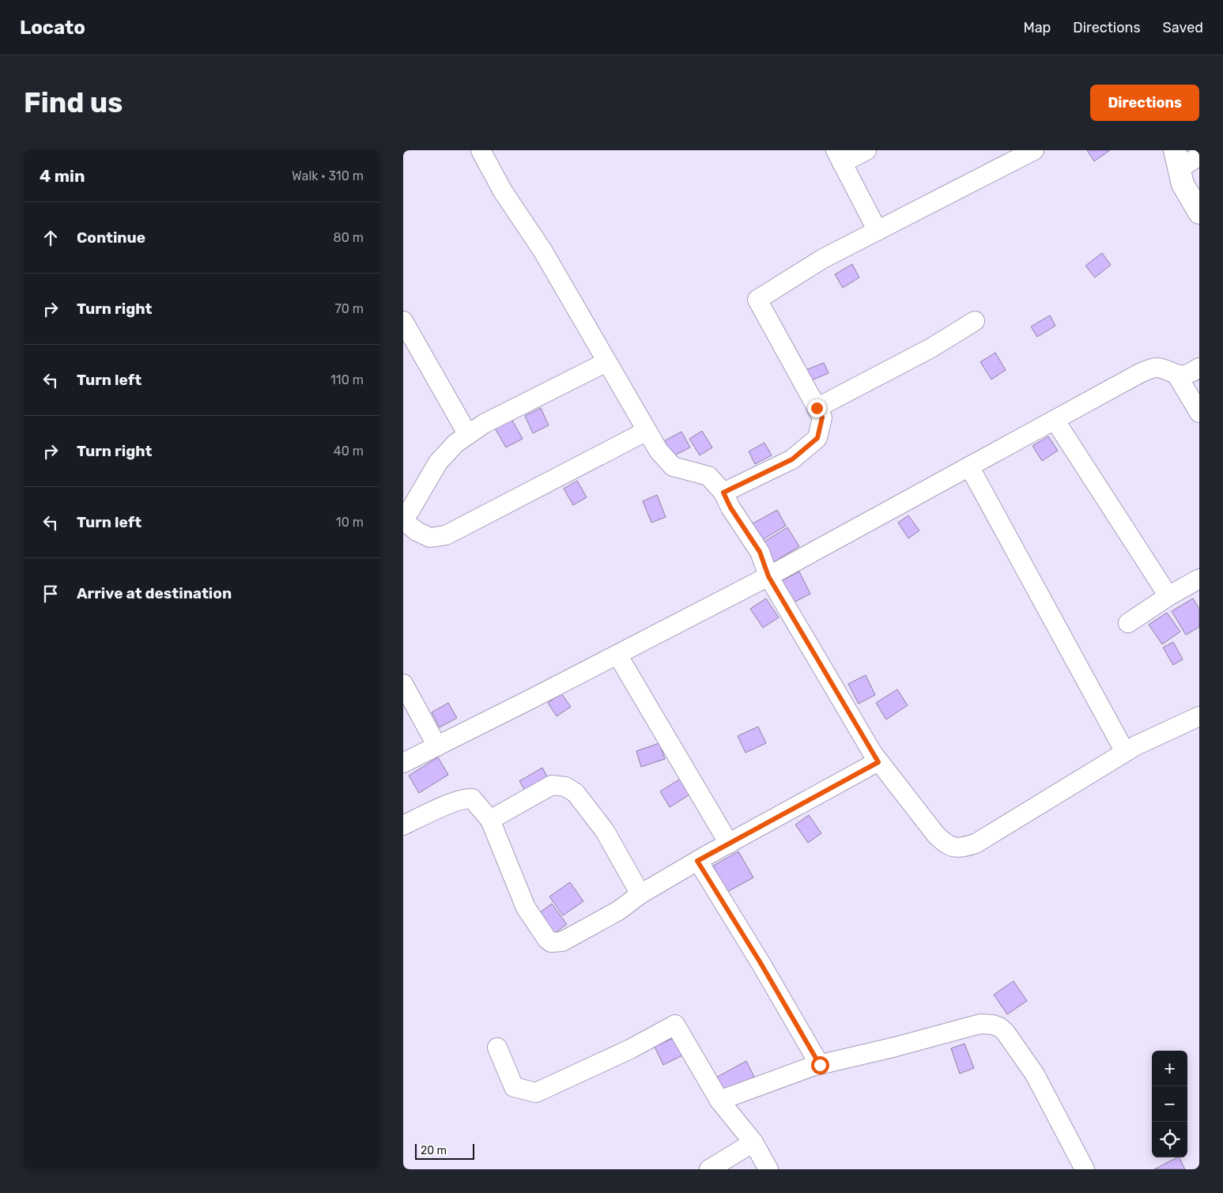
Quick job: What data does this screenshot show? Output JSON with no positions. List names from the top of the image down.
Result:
{
  "scale_bar": "20 m",
  "page": {
    "header": "Locato",
    "nav": ["Map", "Directions", "Saved"],
    "buttons": "Directions",
    "title": "Find us",
    "heading": ["4 min", "Walk · 310 m"],
    "list": [
      ["Continue", "80 m"],
      ["Turn right", "70 m"],
      ["Turn left", "110 m"],
      ["Turn right", "40 m"],
      ["Turn left", "10 m"],
      "Arrive at destination"
    ],
    "map_buttons": ["+", "−"],
    "scale": "20 m"
  }
}
